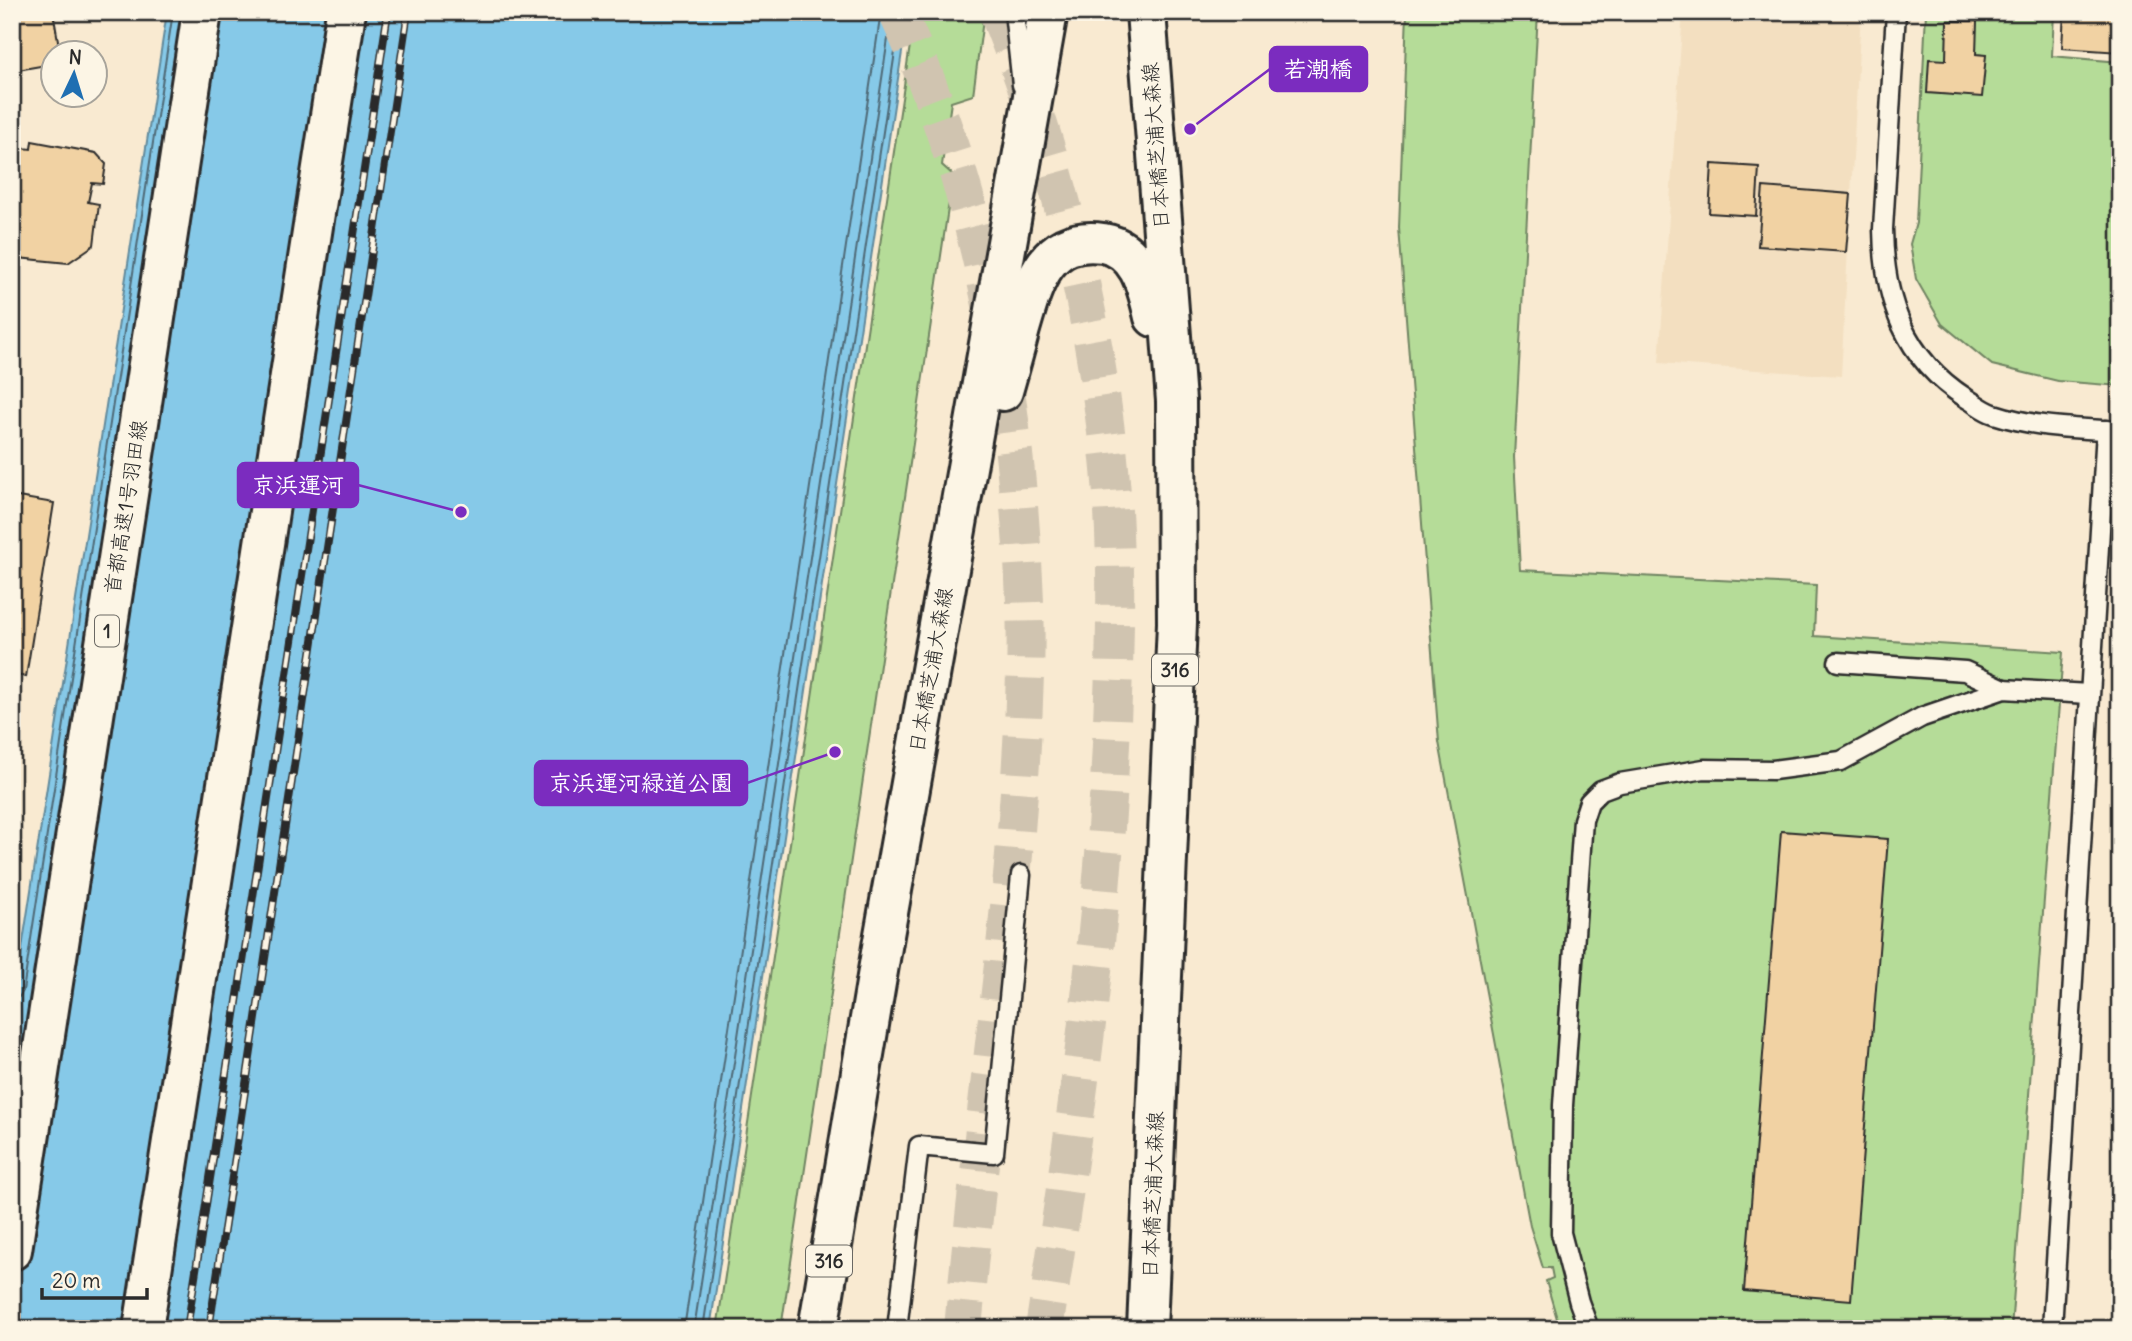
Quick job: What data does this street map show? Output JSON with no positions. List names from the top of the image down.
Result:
{
  "streets": {
    "main road": [
      "日本橋芝浦大森線",
      "首都高速1号羽田線",
      "1",
      "316"
    ]
  },
  "places": ["若潮橋", "京浜運河", "京浜運河緑道公園"],
  "scale_bar": "20 m",
  "north": "top"
}
